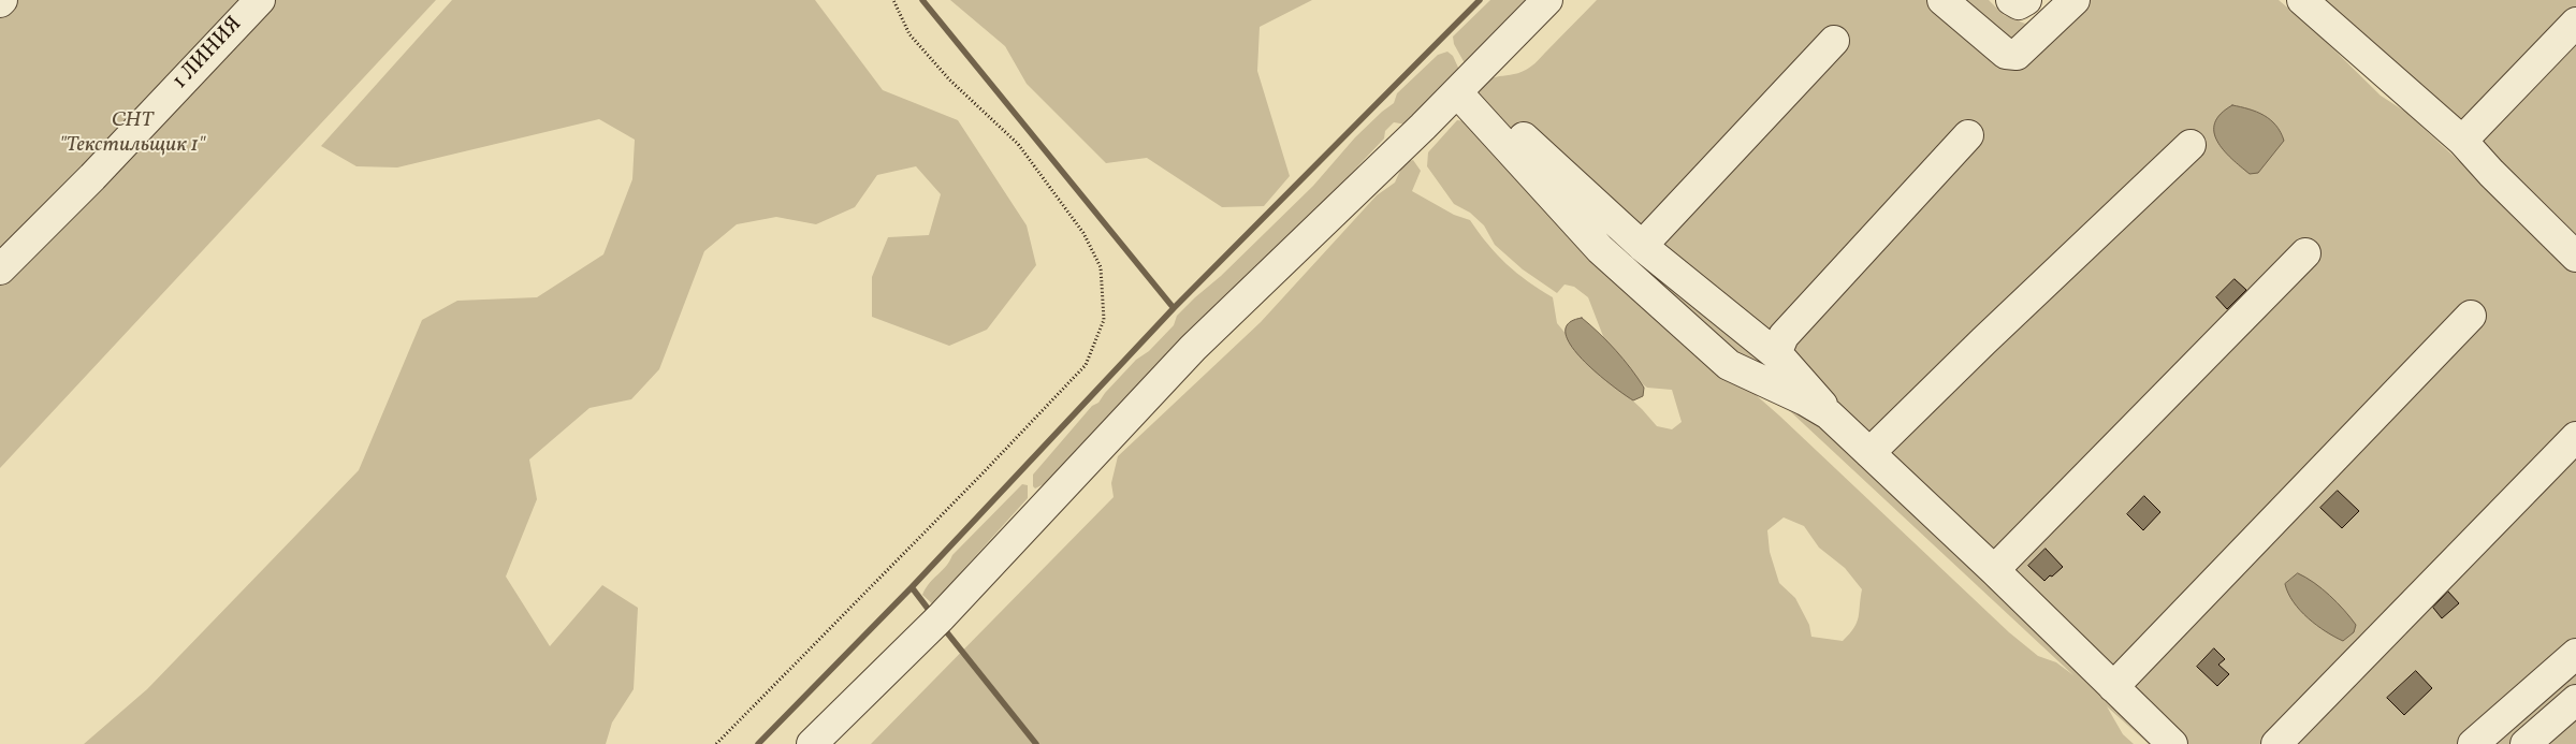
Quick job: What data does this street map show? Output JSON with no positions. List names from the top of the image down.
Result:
{
  "streets": {
    "street": ["1 ЛИНИЯ"]
  },
  "parks": ["СНТ \"Текстильщик 1\""]
}
